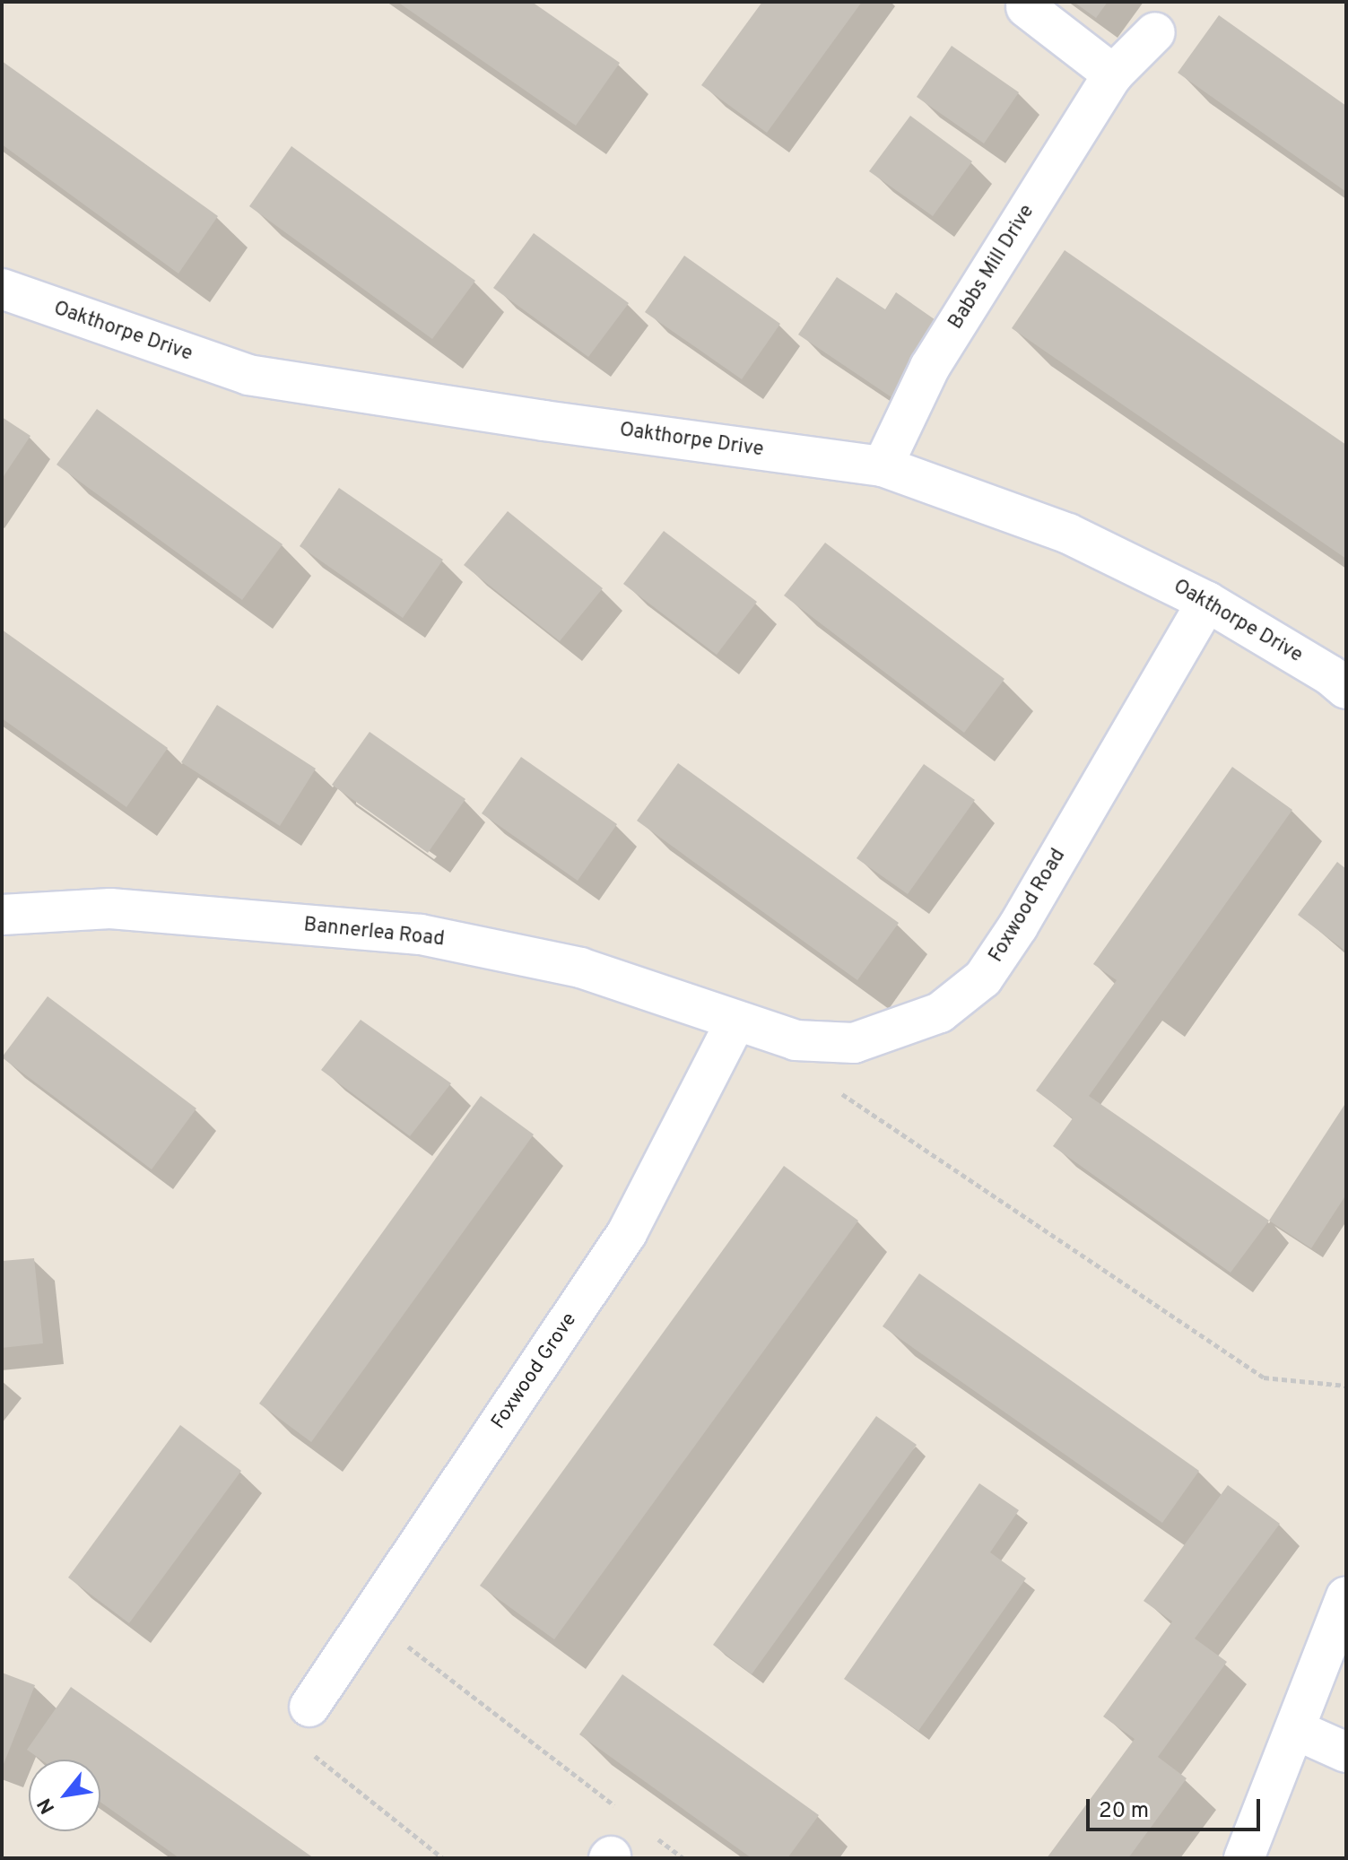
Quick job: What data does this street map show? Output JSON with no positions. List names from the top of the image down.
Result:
{
  "streets": {
    "street": [
      "Babbs Mill Drive",
      "Oakthorpe Drive",
      "Foxwood Road",
      "Bannerlea Road",
      "Foxwood Grove"
    ]
  },
  "crossings": [
    ["Babbs Mill Drive", "Oakthorpe Drive"],
    ["Oakthorpe Drive", "Foxwood Road"],
    ["Foxwood Road", "Bannerlea Road"],
    ["Foxwood Road", "Foxwood Grove"],
    ["Bannerlea Road", "Foxwood Grove"]
  ],
  "scale_bar": "20 m",
  "north": "bottom left"
}
